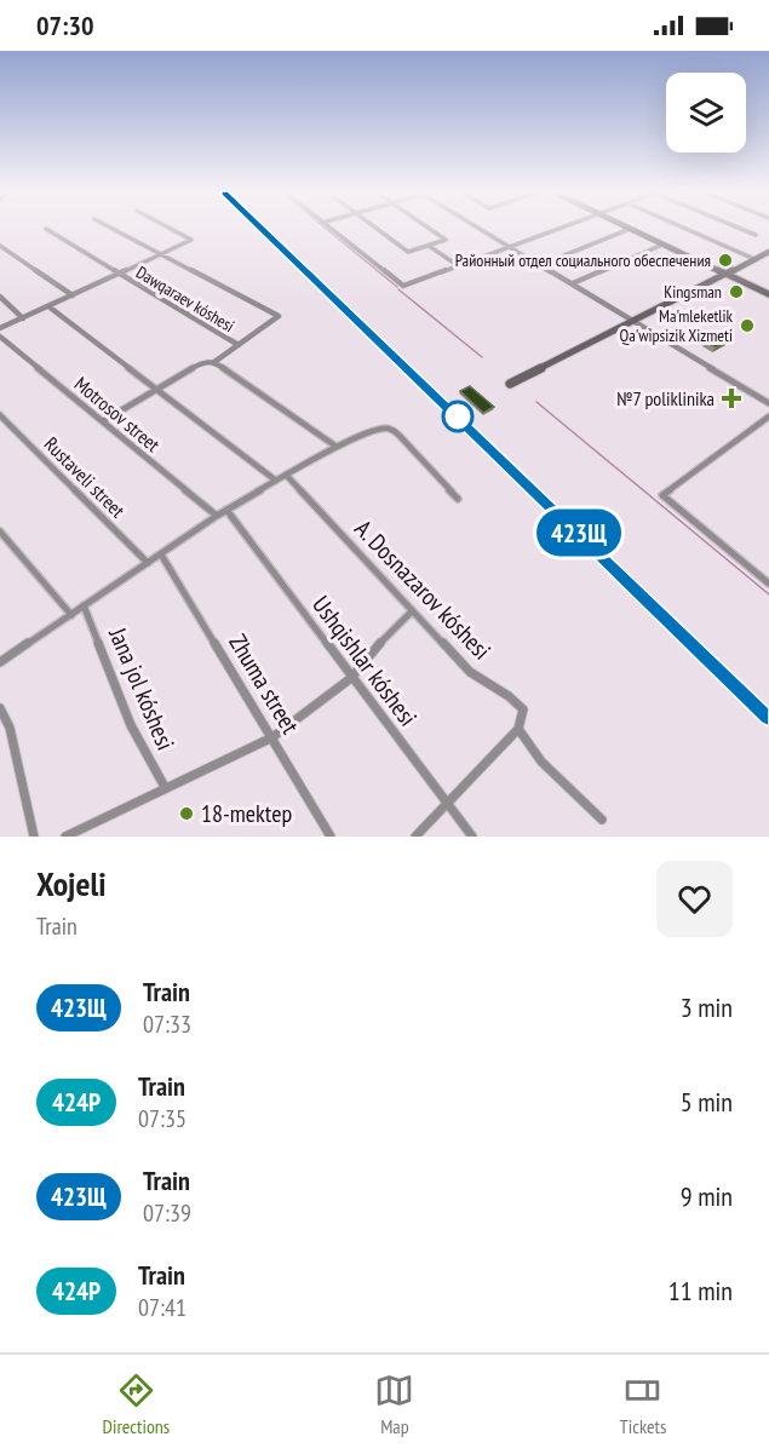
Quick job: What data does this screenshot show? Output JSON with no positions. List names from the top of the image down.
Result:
{
  "streets": {
    "street": [
      "Dawqaraev kóshesi",
      "Motrosov street",
      "Rustaveli street",
      "A. Dosnazarov kóshesi",
      "Ushqishlar kóshesi",
      "Zhuma street",
      "Jana jol kóshesi"
    ]
  },
  "places": {
    "other": [
      "Районный отдел социального обеспечения",
      "Kingsman",
      "Ma'mleketlik Qa'wipsizik Xizmeti",
      "18-mektep"
    ],
    "health": ["№7 poliklinika"]
  },
  "page": {
    "status": "07:30",
    "on_map": "423Щ",
    "heading": ["Xojeli", "Train"],
    "list": [
      {
        "mark": "423Щ",
        "name": "Train",
        "note": "07:33",
        "value": "3 min"
      },
      {
        "mark": "424Р",
        "name": "Train",
        "note": "07:35",
        "value": "5 min"
      },
      {
        "mark": "423Щ",
        "name": "Train",
        "note": "07:39",
        "value": "9 min"
      },
      {
        "mark": "424Р",
        "name": "Train",
        "note": "07:41",
        "value": "11 min"
      }
    ],
    "tabs": ["Directions", "Map", "Tickets"]
  }
}
